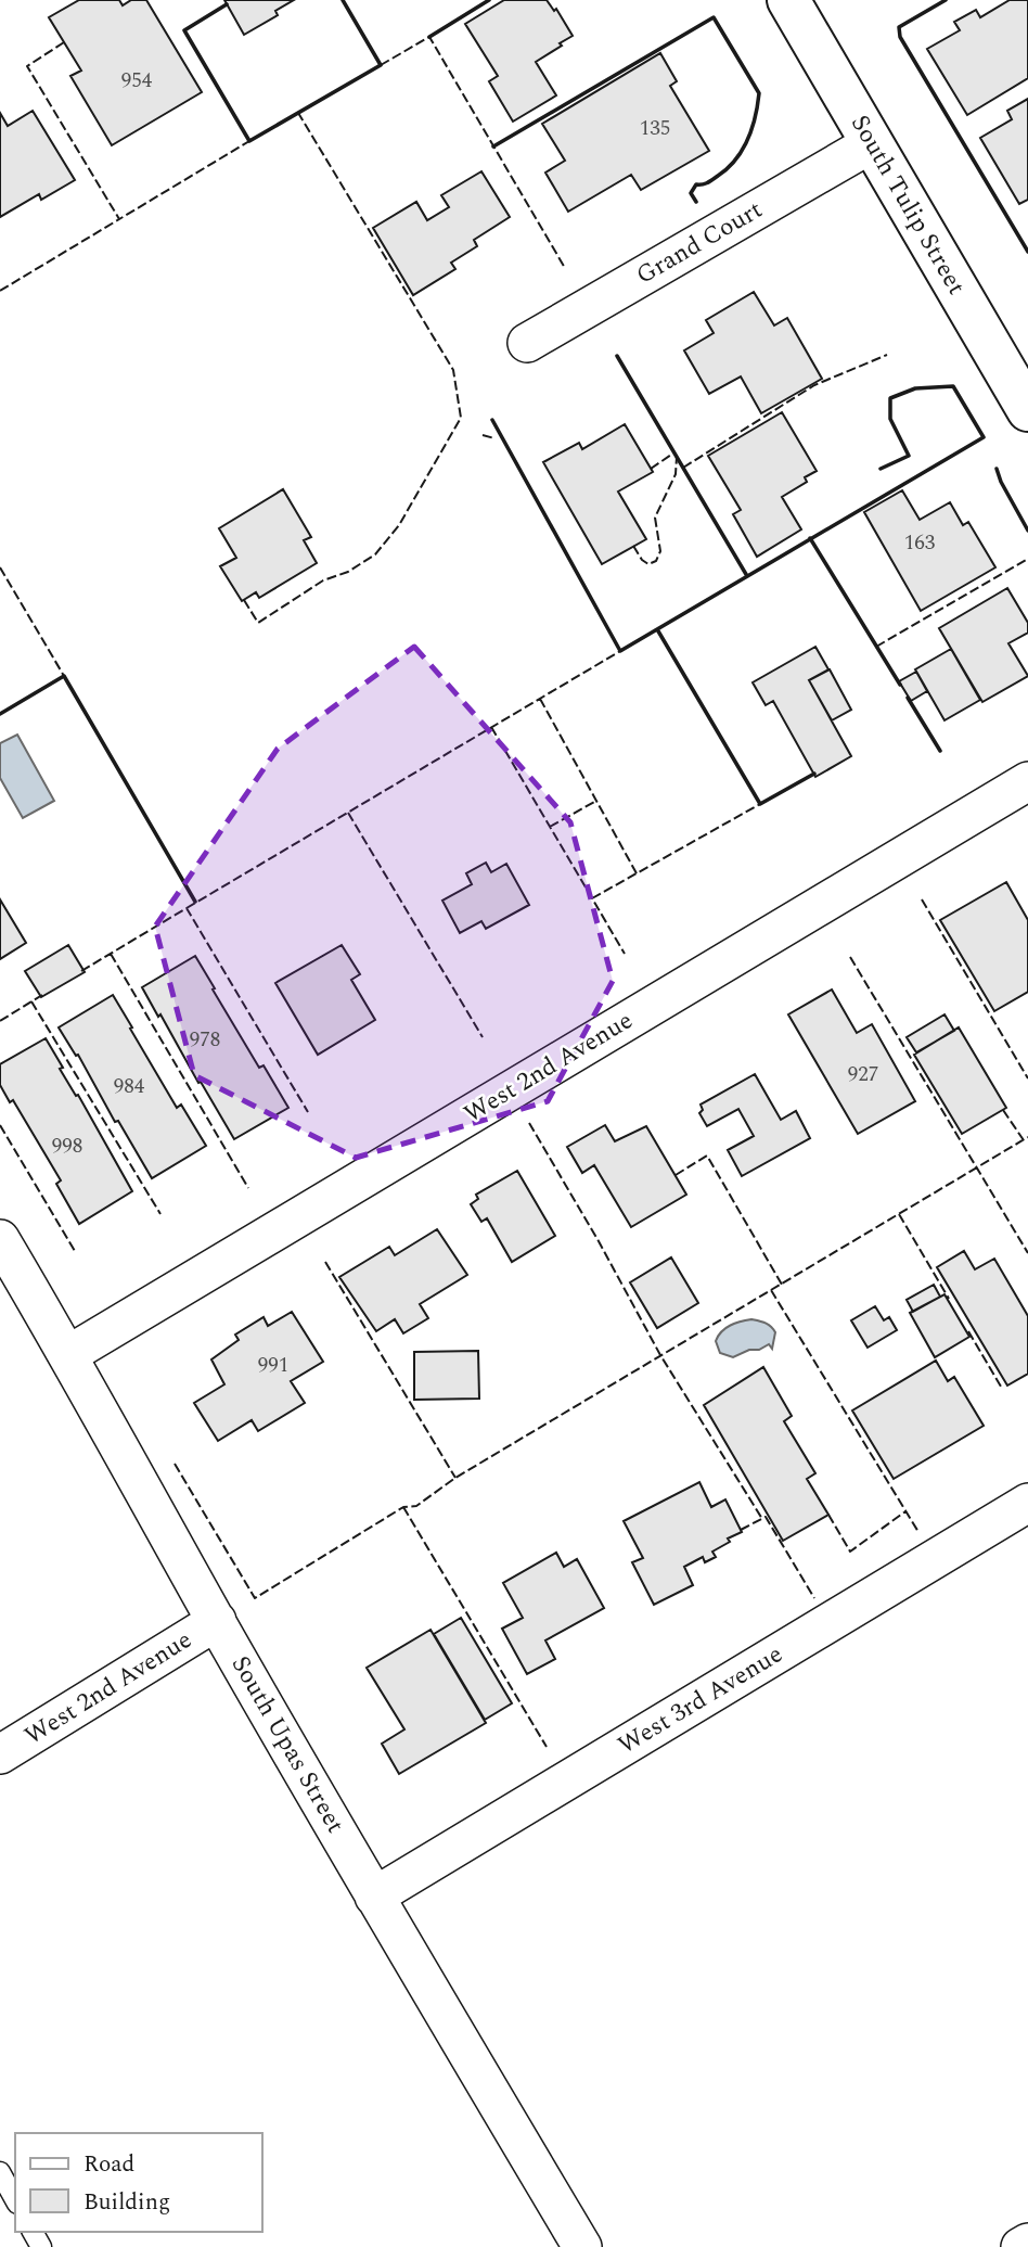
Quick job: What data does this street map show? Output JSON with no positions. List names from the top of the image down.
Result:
{
  "streets": {
    "street": [
      "South Tulip Street",
      "Grand Court",
      "West 2nd Avenue",
      "West 3rd Avenue",
      "South Upas Street"
    ]
  },
  "crossings": [
    ["South Tulip Street", "Grand Court"],
    ["West 2nd Avenue", "South Upas Street"],
    ["West 3rd Avenue", "South Upas Street"]
  ],
  "house_numbers": [
    "954",
    "135",
    "163",
    "978",
    "927",
    "984",
    "998",
    "991"
  ],
  "legend": ["Road", "Building"]
}
